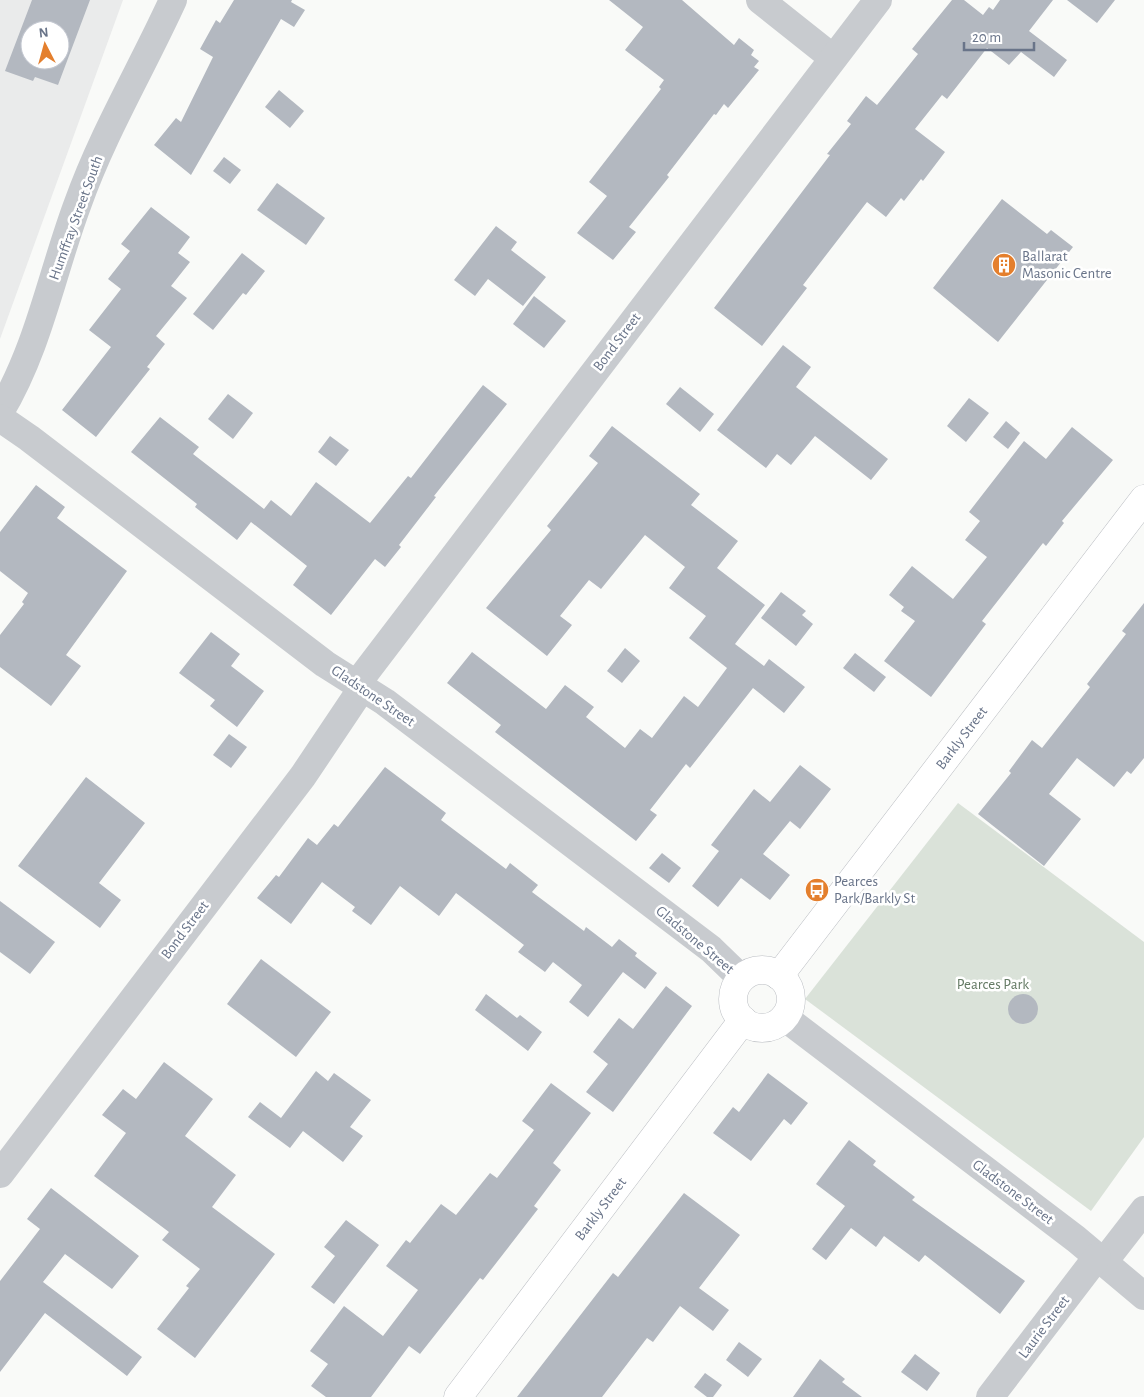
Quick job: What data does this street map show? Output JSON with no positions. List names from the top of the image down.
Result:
{
  "streets": {
    "main road": ["Barkly Street"],
    "street": [
      "Humffray Street South",
      "Bond Street",
      "Gladstone Street",
      "Laurie Street"
    ]
  },
  "crossings": [
    ["Bond Street", "Gladstone Street"],
    ["Gladstone Street", "Barkly Street"],
    ["Gladstone Street", "Laurie Street"]
  ],
  "parks": ["Pearces Park"],
  "places": {
    "building": ["Ballarat Masonic Centre"],
    "bus stop": ["Pearces Park/Barkly St"]
  },
  "scale_bar": "20 m",
  "north": "top"
}
